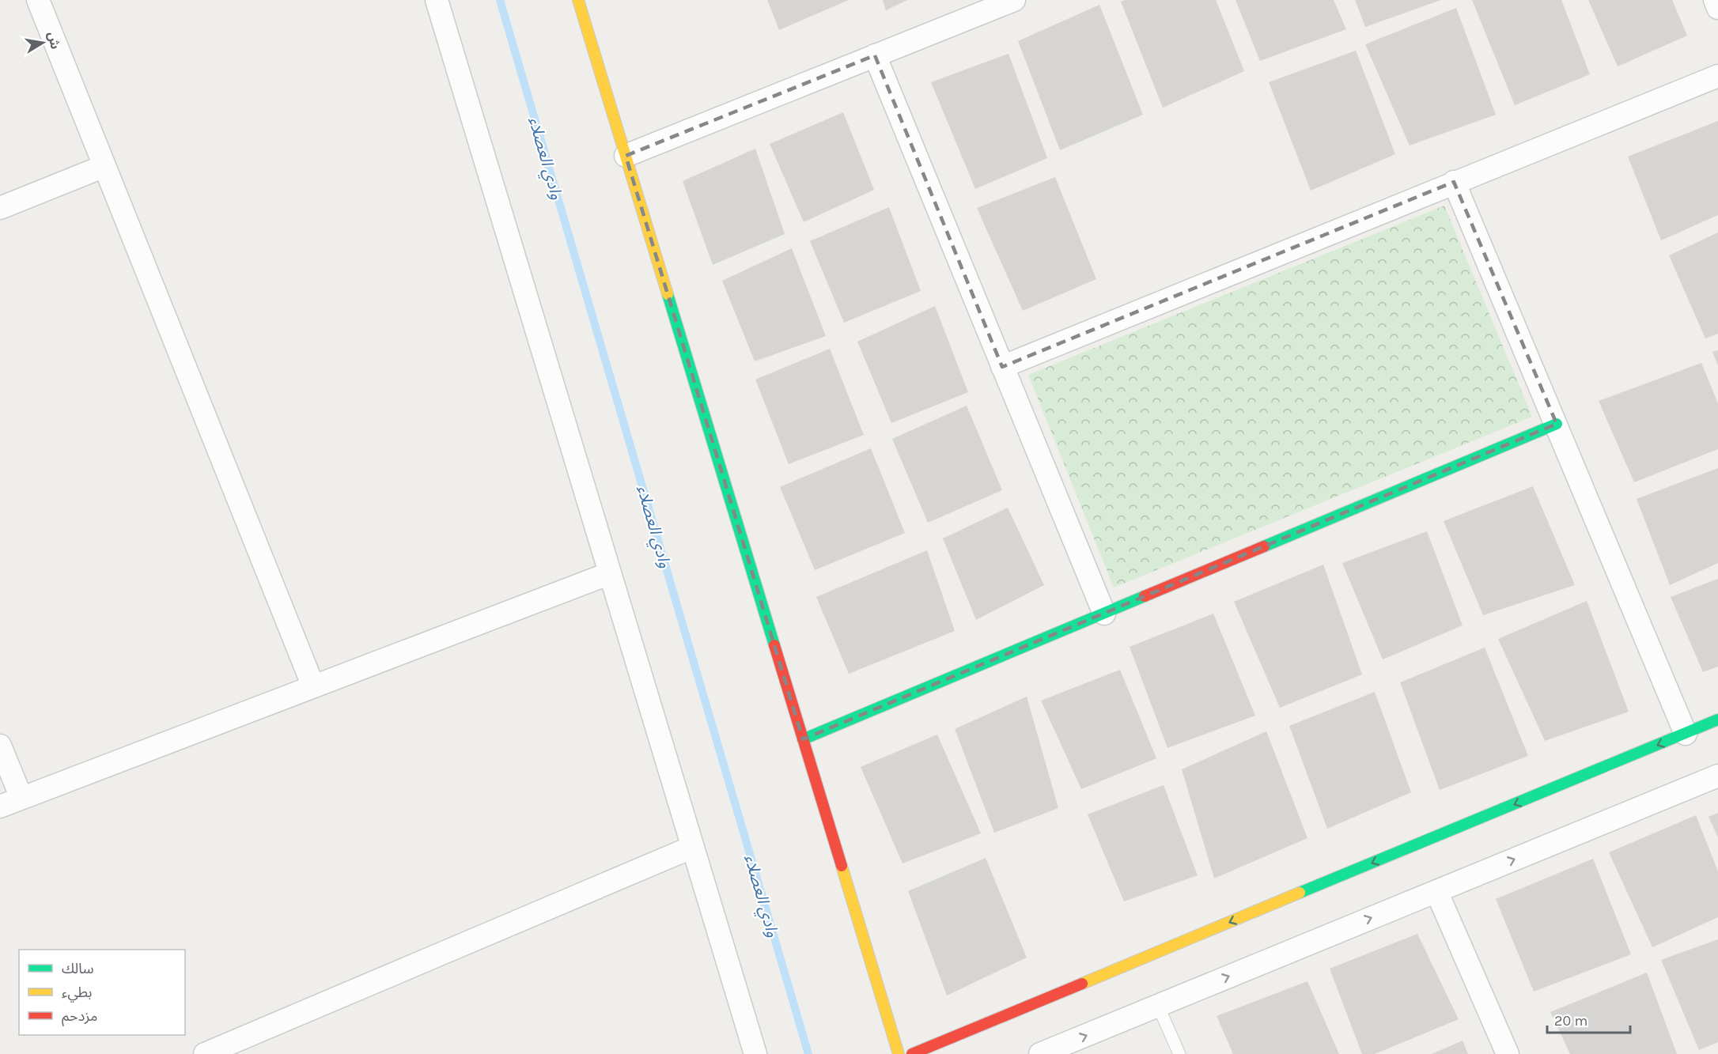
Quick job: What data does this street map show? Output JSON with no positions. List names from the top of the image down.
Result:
{
  "water": ["وادي العصلاء"],
  "legend": ["سالك", "بطيء", "مزدحم"],
  "scale_bar": "20 m",
  "north": "right"
}
